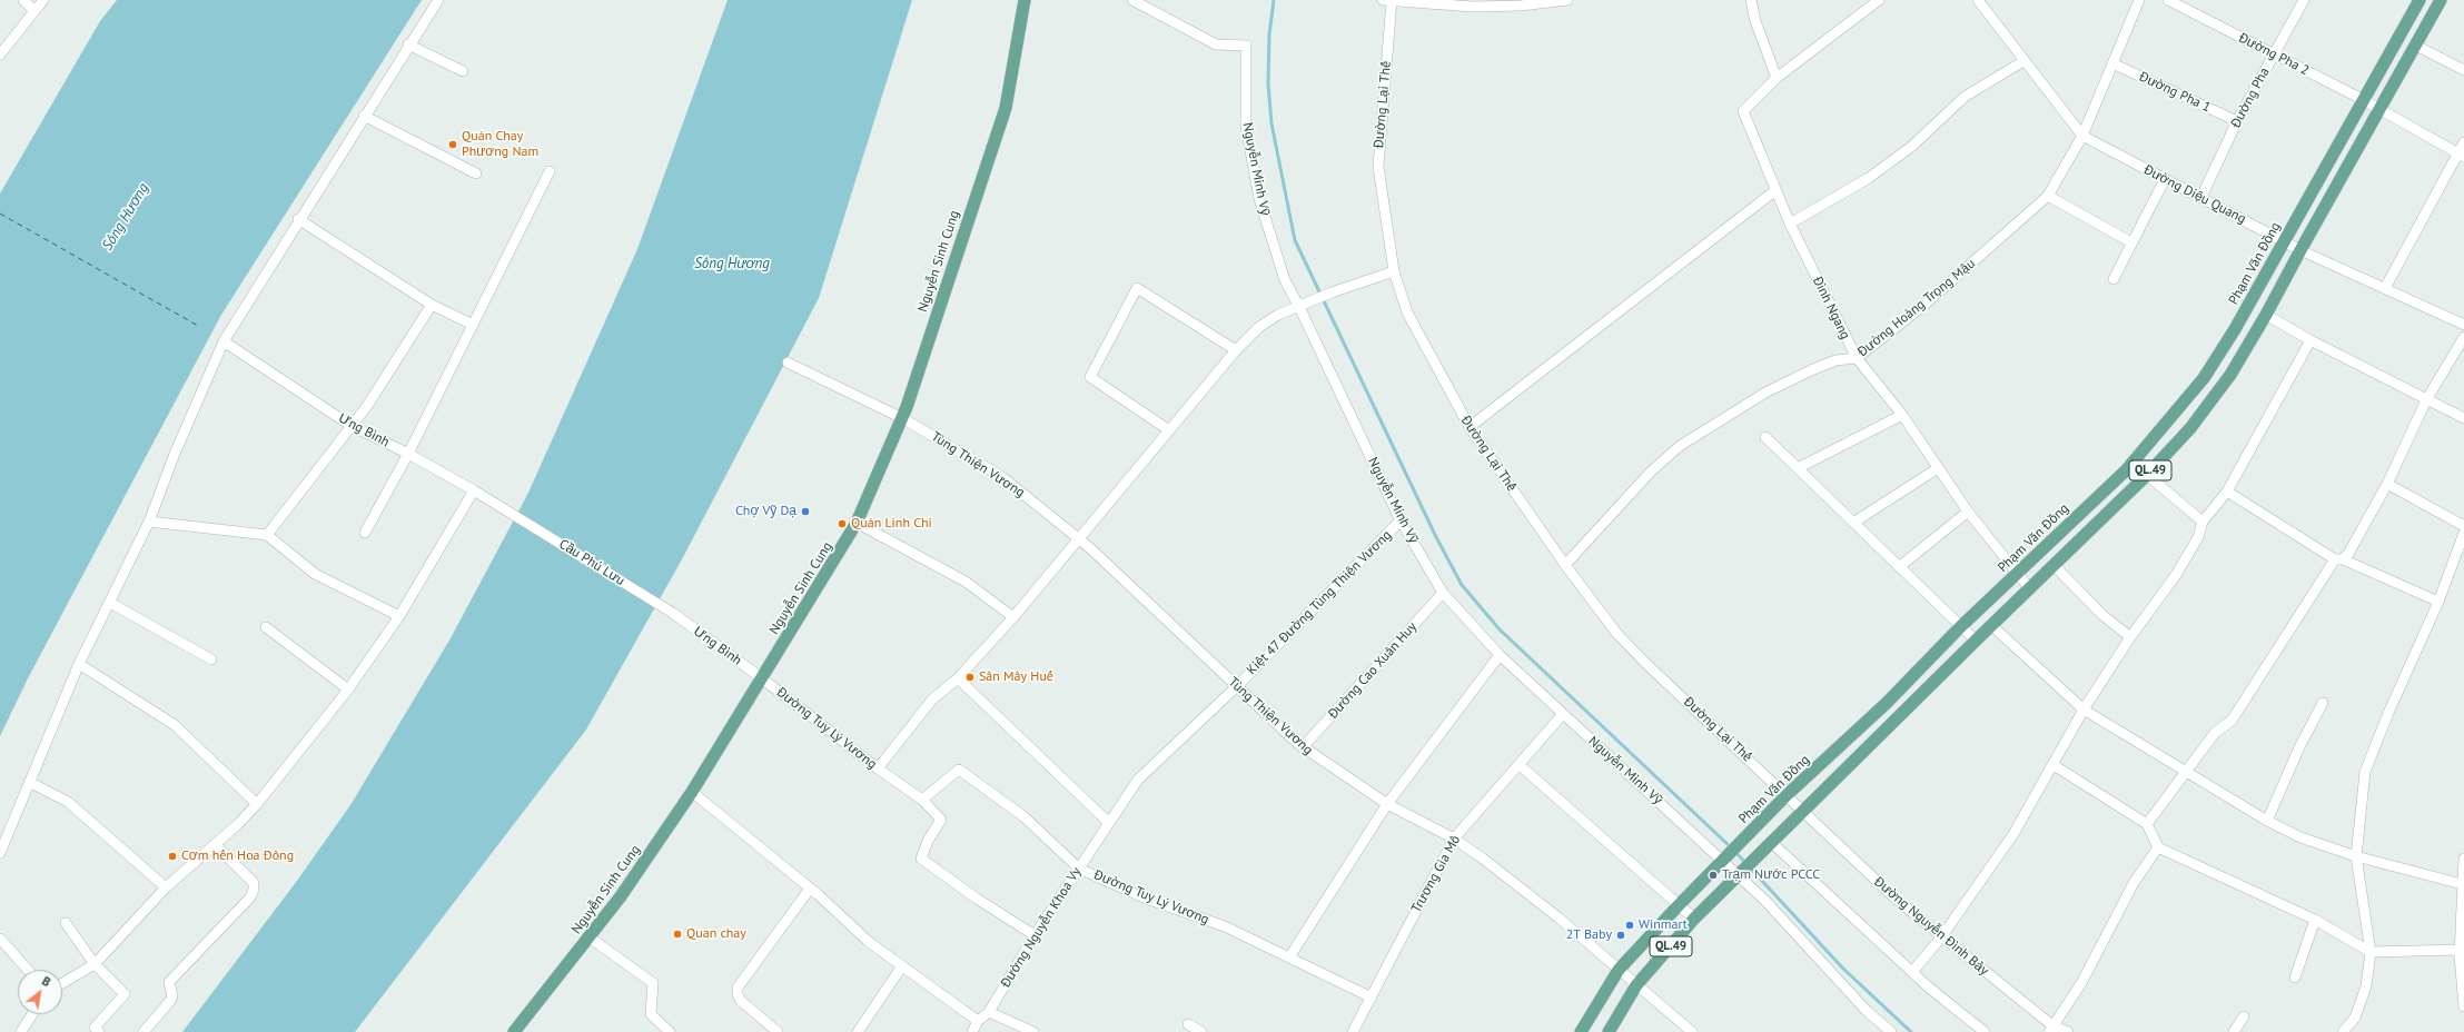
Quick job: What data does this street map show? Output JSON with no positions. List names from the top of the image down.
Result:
{
  "streets": {
    "main road": ["Nguyễn Sinh Cung", "Phạm Văn Đồng", "QL.49"],
    "street": [
      "Đường Pha 2",
      "Đường Pha 1",
      "Đường Pha",
      "Đường Lại Thế",
      "Nguyễn Minh Vỹ",
      "Đường Diệu Quang",
      "Đình Ngang",
      "Đường Hoàng Trọng Mậu",
      "Ưng Bình",
      "Tùng Thiện Vương",
      "Cầu Phú Lưu",
      "Kiệt 47 Đường Tùng Thiện Vương",
      "Đường Cao Xuân Huy",
      "Đường Tuy Lý Vương",
      "Trương Gia Mô",
      "Đường Nguyễn Đình Bảy",
      "Đường Nguyễn Khoa Vy"
    ]
  },
  "crossings": [
    ["Đường Pha 2", "Đường Pha"],
    ["Đường Pha 2", "Phạm Văn Đồng"],
    ["Đường Pha 2", "QL.49"],
    ["Đường Pha 1", "Đường Pha"],
    ["Đường Pha 1", "Đường Hoàng Trọng Mậu"],
    ["Đường Pha", "Đường Diệu Quang"],
    ["Đường Lại Thế", "Phạm Văn Đồng"],
    ["Đường Lại Thế", "Đường Hoàng Trọng Mậu"],
    ["Đường Lại Thế", "QL.49"],
    ["Đường Lại Thế", "Đường Nguyễn Đình Bảy"],
    ["Nguyễn Minh Vỹ", "Phạm Văn Đồng"],
    ["Nguyễn Minh Vỹ", "QL.49"],
    ["Nguyễn Minh Vỹ", "Kiệt 47 Đường Tùng Thiện Vương"],
    ["Nguyễn Minh Vỹ", "Đường Cao Xuân Huy"],
    ["Nguyễn Minh Vỹ", "Trương Gia Mô"],
    ["Đường Diệu Quang", "Phạm Văn Đồng"],
    ["Đường Diệu Quang", "Đường Hoàng Trọng Mậu"],
    ["Đường Diệu Quang", "QL.49"],
    ["Nguyễn Sinh Cung", "Ưng Bình"],
    ["Nguyễn Sinh Cung", "Tùng Thiện Vương"],
    ["Nguyễn Sinh Cung", "Đường Tuy Lý Vương"],
    ["Phạm Văn Đồng", "Đình Ngang"],
    ["Phạm Văn Đồng", "Tùng Thiện Vương"],
    ["Đình Ngang", "Đường Hoàng Trọng Mậu"],
    ["Đình Ngang", "QL.49"],
    ["Ưng Bình", "Cầu Phú Lưu"],
    ["Ưng Bình", "Đường Tuy Lý Vương"],
    ["Tùng Thiện Vương", "QL.49"],
    ["Tùng Thiện Vương", "Kiệt 47 Đường Tùng Thiện Vương"],
    ["Tùng Thiện Vương", "Đường Cao Xuân Huy"],
    ["Tùng Thiện Vương", "Trương Gia Mô"],
    ["Tùng Thiện Vương", "Đường Nguyễn Khoa Vy"],
    ["QL.49", "Đường Nguyễn Đình Bảy"],
    ["Kiệt 47 Đường Tùng Thiện Vương", "Đường Nguyễn Khoa Vy"],
    ["Đường Tuy Lý Vương", "Trương Gia Mô"],
    ["Đường Tuy Lý Vương", "Đường Nguyễn Khoa Vy"]
  ],
  "water": ["Sông Hương"],
  "places": [
    "Quán Chay Phương Nam",
    "Chợ Vỹ Dạ",
    "Quán Linh Chi",
    "Sân Mây Huế",
    "Cơm hến Hoa Đông",
    "Trạm Nước PCCC",
    "Winmart",
    "Quan chay",
    "2T Baby"
  ],
  "north": "top right"
}
